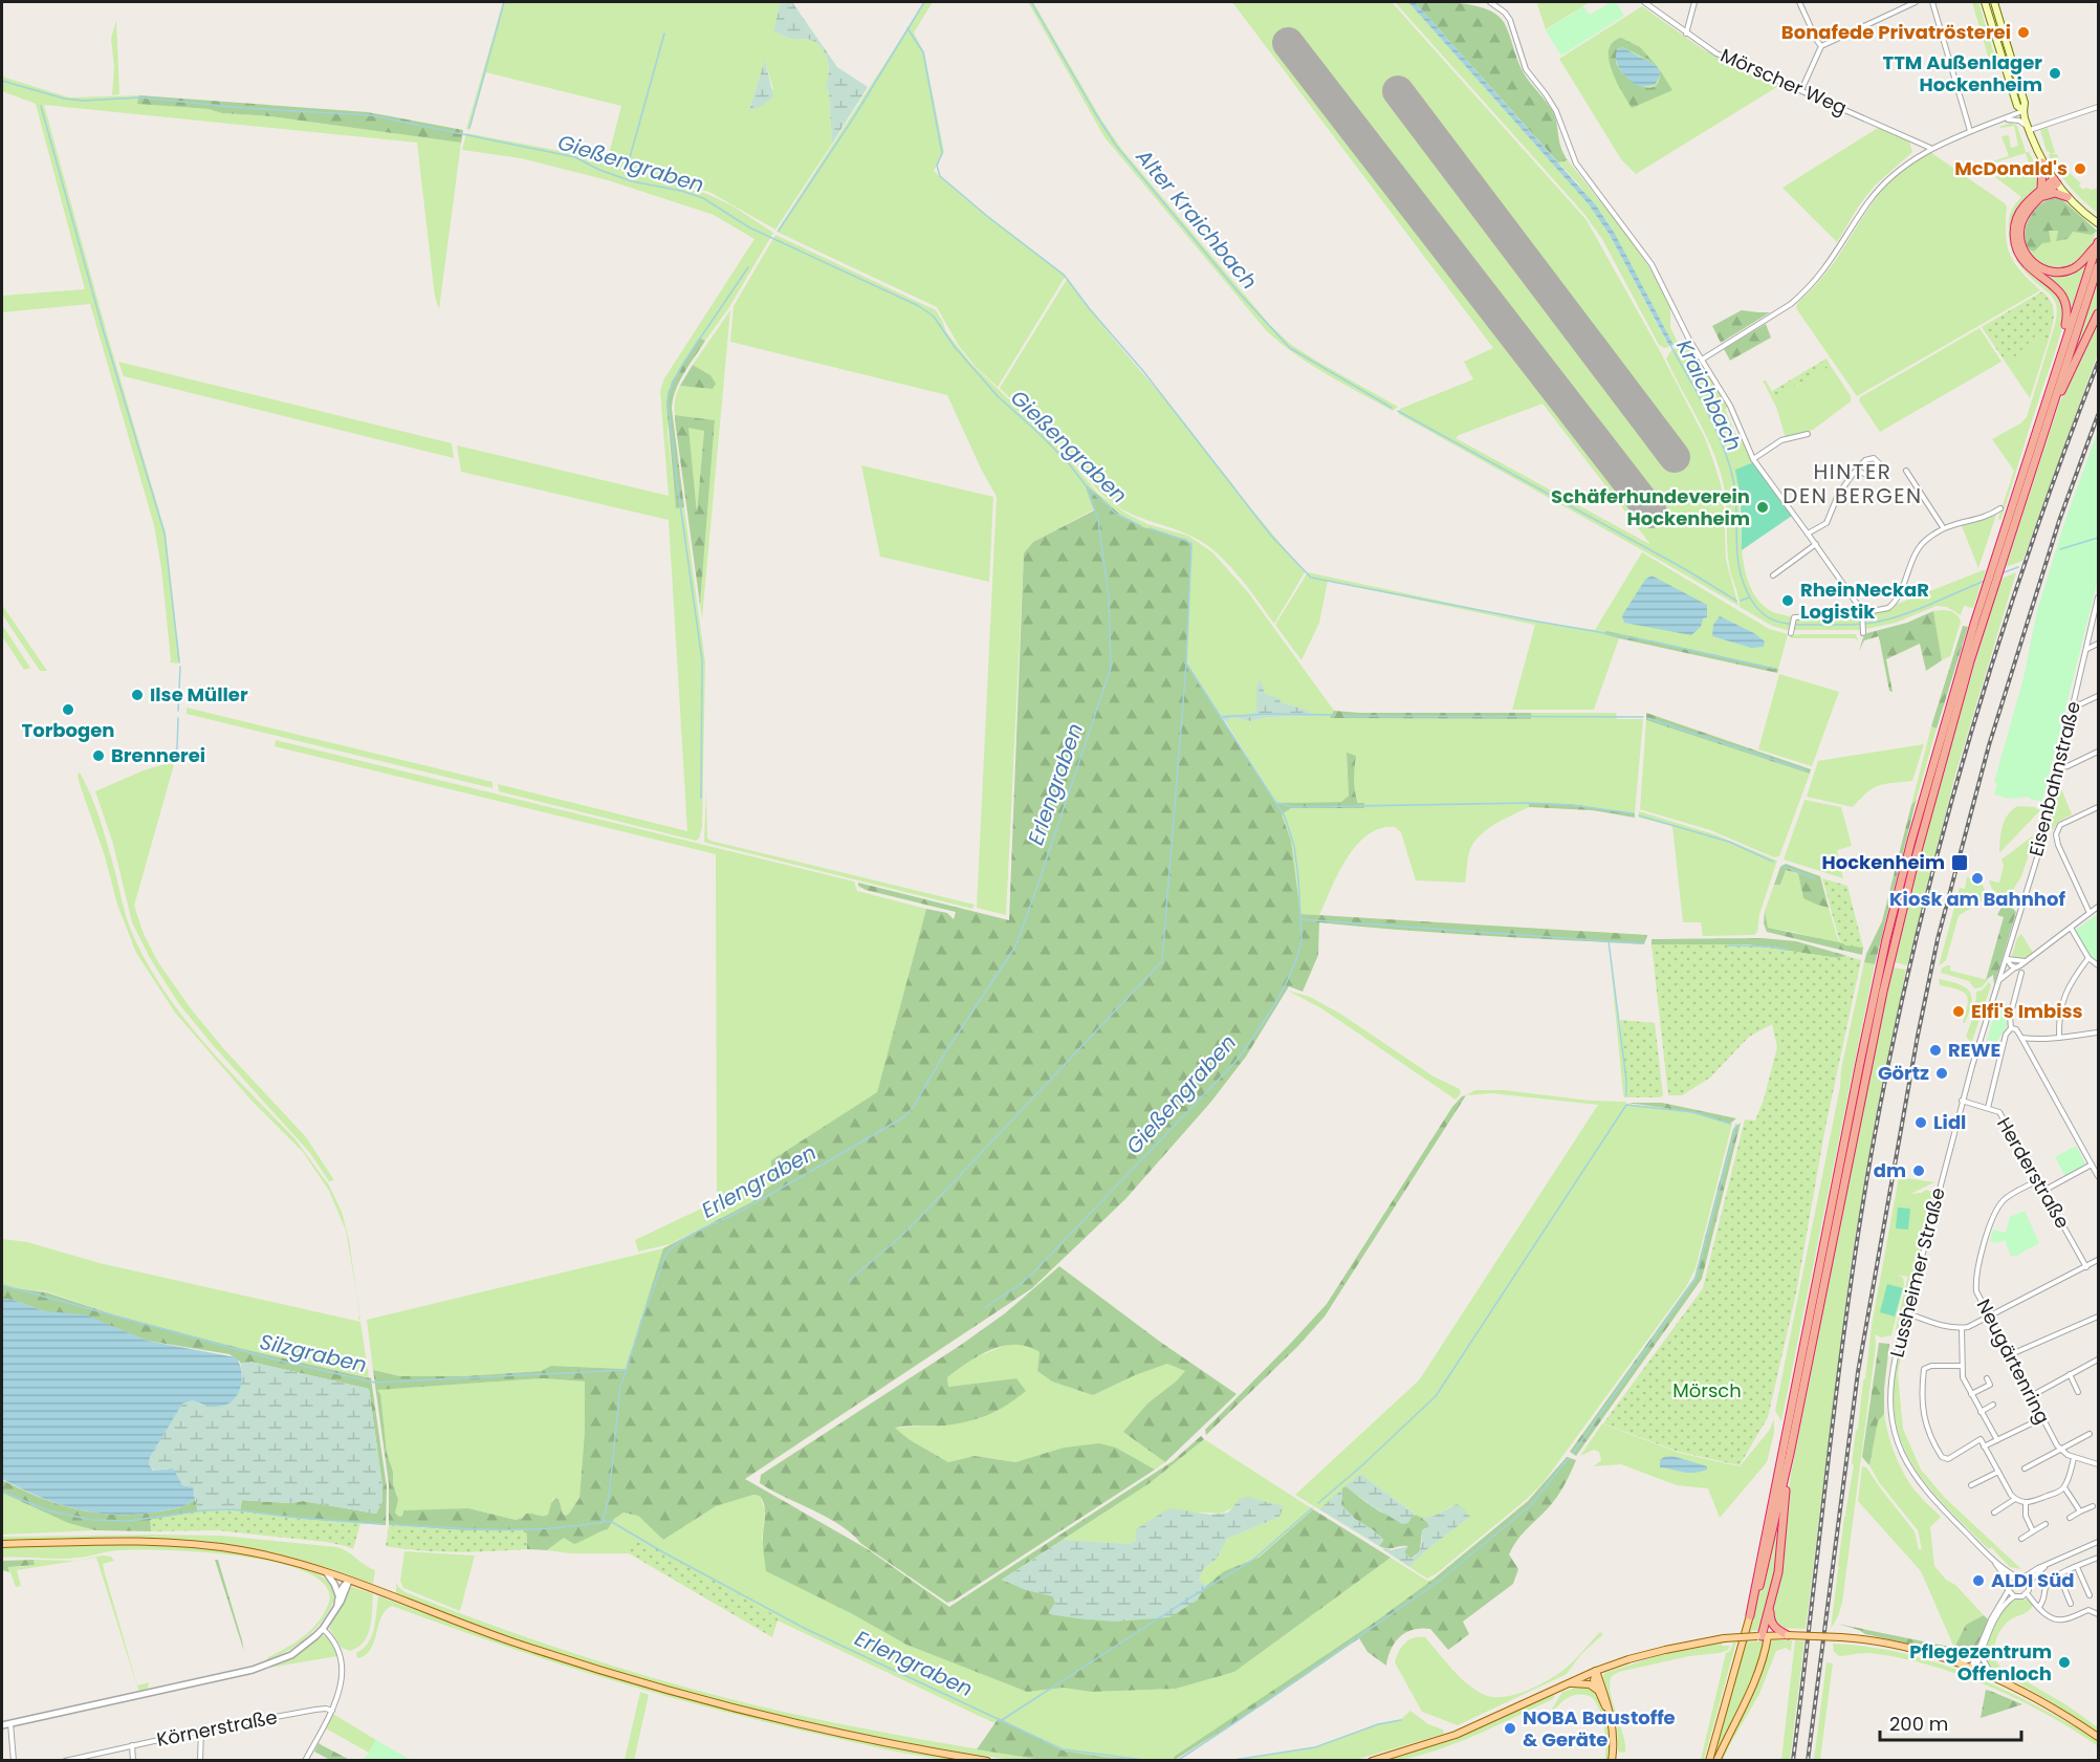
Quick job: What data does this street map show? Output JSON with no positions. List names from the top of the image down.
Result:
{
  "streets": {
    "street": [
      "Mörscher Weg",
      "Eisenbahnstraße",
      "Herderstraße",
      "Lussheimer Straße",
      "Neugärtenring",
      "Körnerstraße"
    ]
  },
  "crossings": [
    ["Eisenbahnstraße", "Lussheimer Straße"],
    ["Herderstraße", "Lussheimer Straße"],
    ["Herderstraße", "Neugärtenring"]
  ],
  "districts": ["HINTER DEN BERGEN"],
  "water": [
    "Gießengraben",
    "Alter Kraichbach",
    "Kraichbach",
    "Erlengraben",
    "Silzgraben"
  ],
  "parks": ["Mörsch"],
  "places": {
    "other": [
      "Bonafede Privatrösterei",
      "TTM Außenlager Hockenheim",
      "McDonald's",
      "Schäferhundeverein Hockenheim",
      "RheinNeckaR Logistik",
      "Ilse Müller",
      "Torbogen",
      "Brennerei",
      "Kiosk am Bahnhof",
      "Elfi's Imbiss",
      "REWE",
      "Görtz",
      "Lidl",
      "dm",
      "ALDI Süd",
      "Pflegezentrum Offenloch",
      "NOBA Baustoffe & Geräte"
    ],
    "transit": ["Hockenheim"]
  },
  "scale_bar": "200 m"
}
